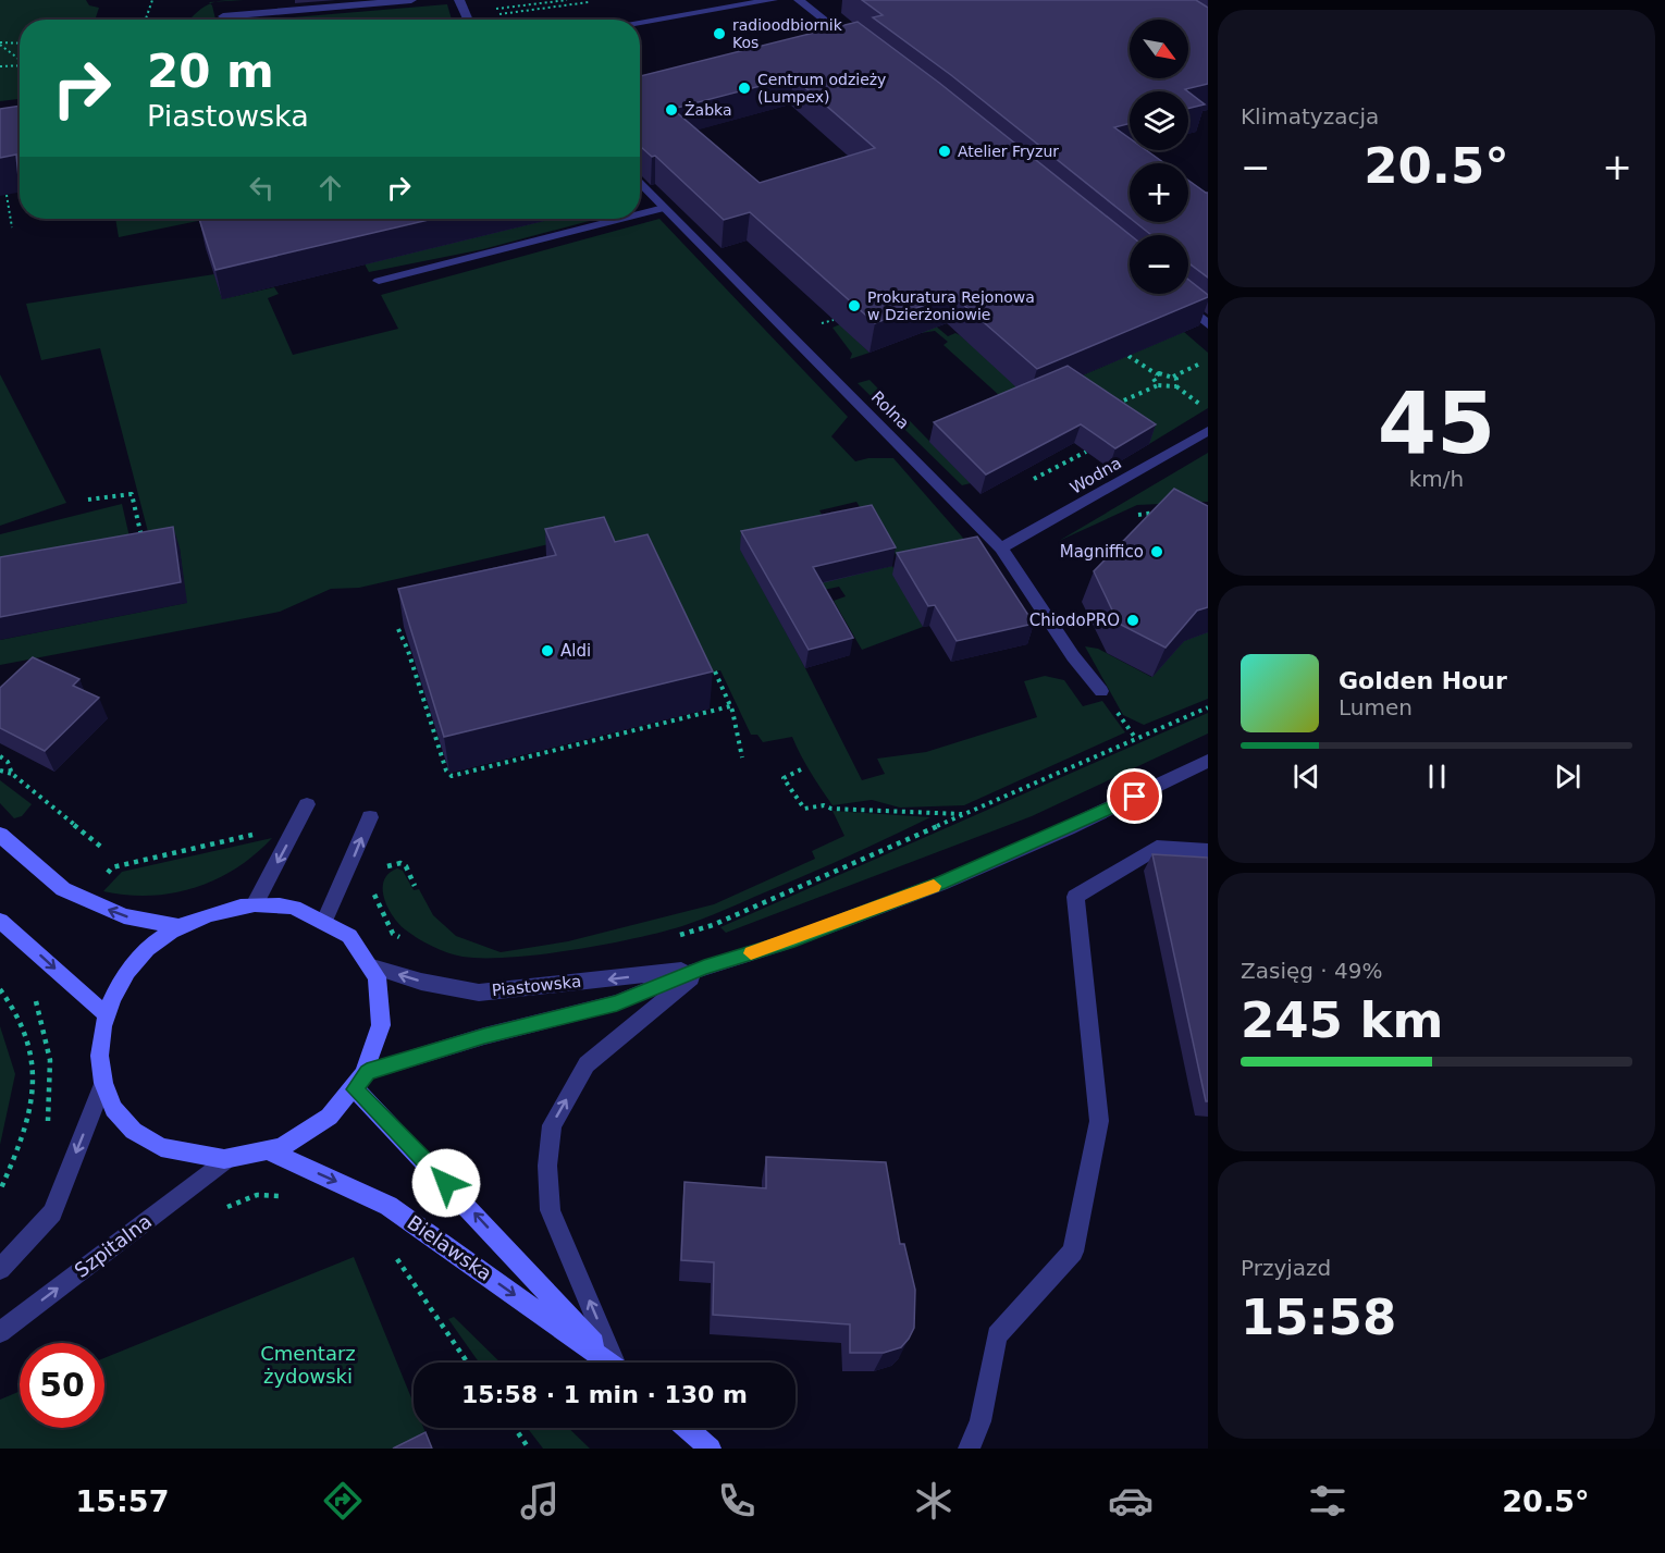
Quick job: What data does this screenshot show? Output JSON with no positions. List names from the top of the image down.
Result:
{
  "streets": {
    "main road": ["Bielawska"],
    "street": [
      "Rolna",
      "Wodna",
      "Piastowska",
      "Szpitalna"
    ]
  },
  "crossings": [
    ["Rolna", "Wodna"]
  ],
  "parks": ["Cmentarz żydowski"],
  "places": [
    "radioodbiornik Kos",
    "Centrum odzieży (Lumpex)",
    "Żabka",
    "Atelier Fryzur",
    "Prokuratura Rejonowa w Dzierżoniowie",
    "Magniffico",
    "ChiodoPRO",
    "Aldi"
  ],
  "north": "bottom right",
  "page": {
    "tile": [
      "Klimatyzacja",
      ["45", "km/h"],
      ["Zasięg · 49%", "245 km"],
      ["Przyjazd", "15:58"]
    ],
    "map_buttons": ["+", "−"],
    "turn": ["20 m", "Piastowska"],
    "heat": ["−", "20.5°", "+"],
    "song": ["Golden Hour", "Lumen"],
    "limit": "50",
    "trip": "15:58 · 1 min · 130 m",
    "tabs": ["15:57", "20.5°"]
  }
}
